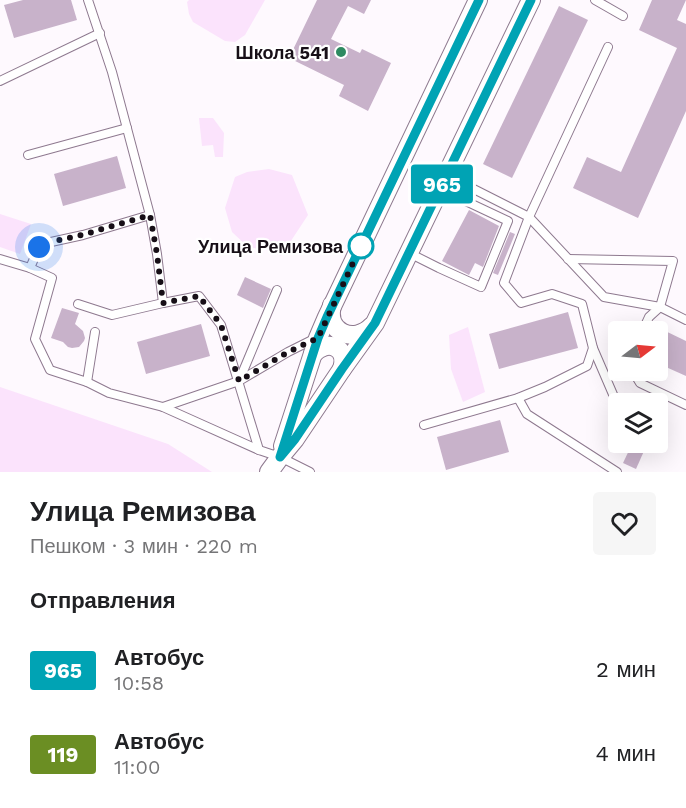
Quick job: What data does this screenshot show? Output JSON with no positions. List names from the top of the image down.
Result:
{
  "places": ["Школа 541", "Улица Ремизова"],
  "lines": ["bus line 965"],
  "north": "right",
  "page": {
    "on_map": "965",
    "heading": [
      ["Улица Ремизова", "Пешком · 3 мин · 220 m"],
      "Отправления"
    ],
    "list": [
      {
        "mark": "965",
        "name": "Автобус",
        "note": "10:58",
        "value": "2 мин"
      },
      {
        "mark": "119",
        "name": "Автобус",
        "note": "11:00",
        "value": "4 мин"
      }
    ]
  }
}
